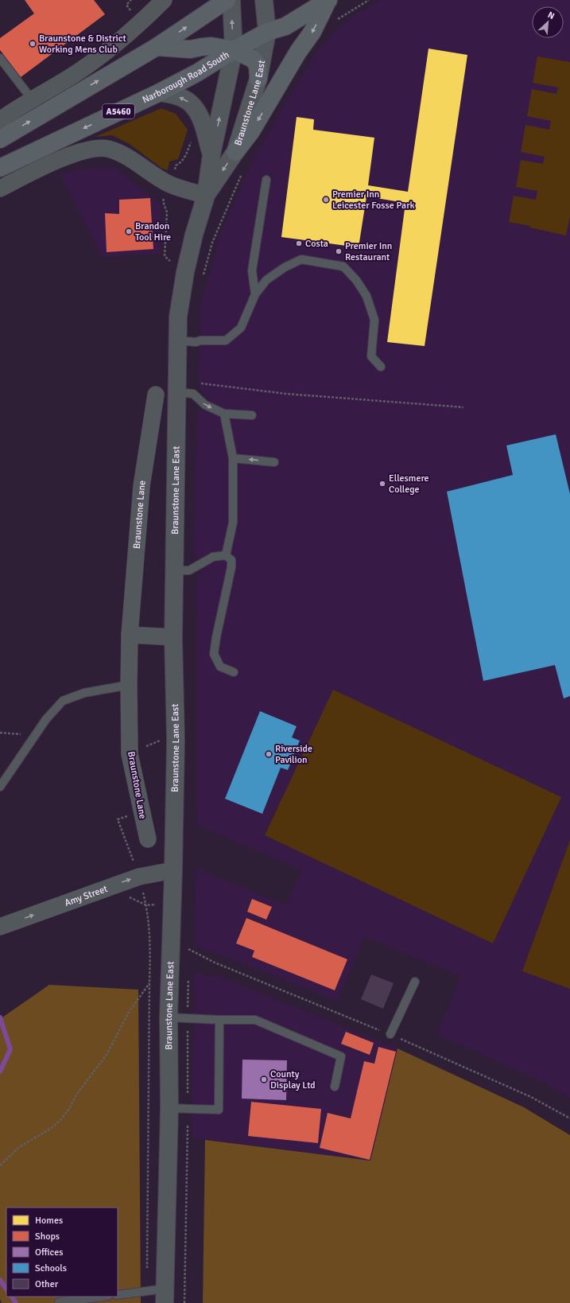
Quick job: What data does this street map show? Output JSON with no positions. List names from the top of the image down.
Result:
{
  "streets": {
    "main road": ["Narborough Road South", "A5460"],
    "street": ["Braunstone Lane East", "Braunstone Lane", "Amy Street"]
  },
  "crossings": [
    ["Narborough Road South", "Braunstone Lane East"],
    ["Narborough Road South", "A5460"],
    ["Braunstone Lane East", "A5460"],
    ["Braunstone Lane East", "Amy Street"]
  ],
  "one_way": ["Amy Street"],
  "places": [
    "Braunstone & District Working Mens Club",
    "Premier Inn Leicester Fosse Park",
    "Brandon Tool Hire",
    "Costa",
    "Premier Inn Restaurant",
    "Ellesmere College",
    "Riverside Pavilion",
    "County Display Ltd"
  ],
  "legend": [
    "Homes",
    "Shops",
    "Offices",
    "Schools",
    "Other"
  ],
  "north": "top right"
}
